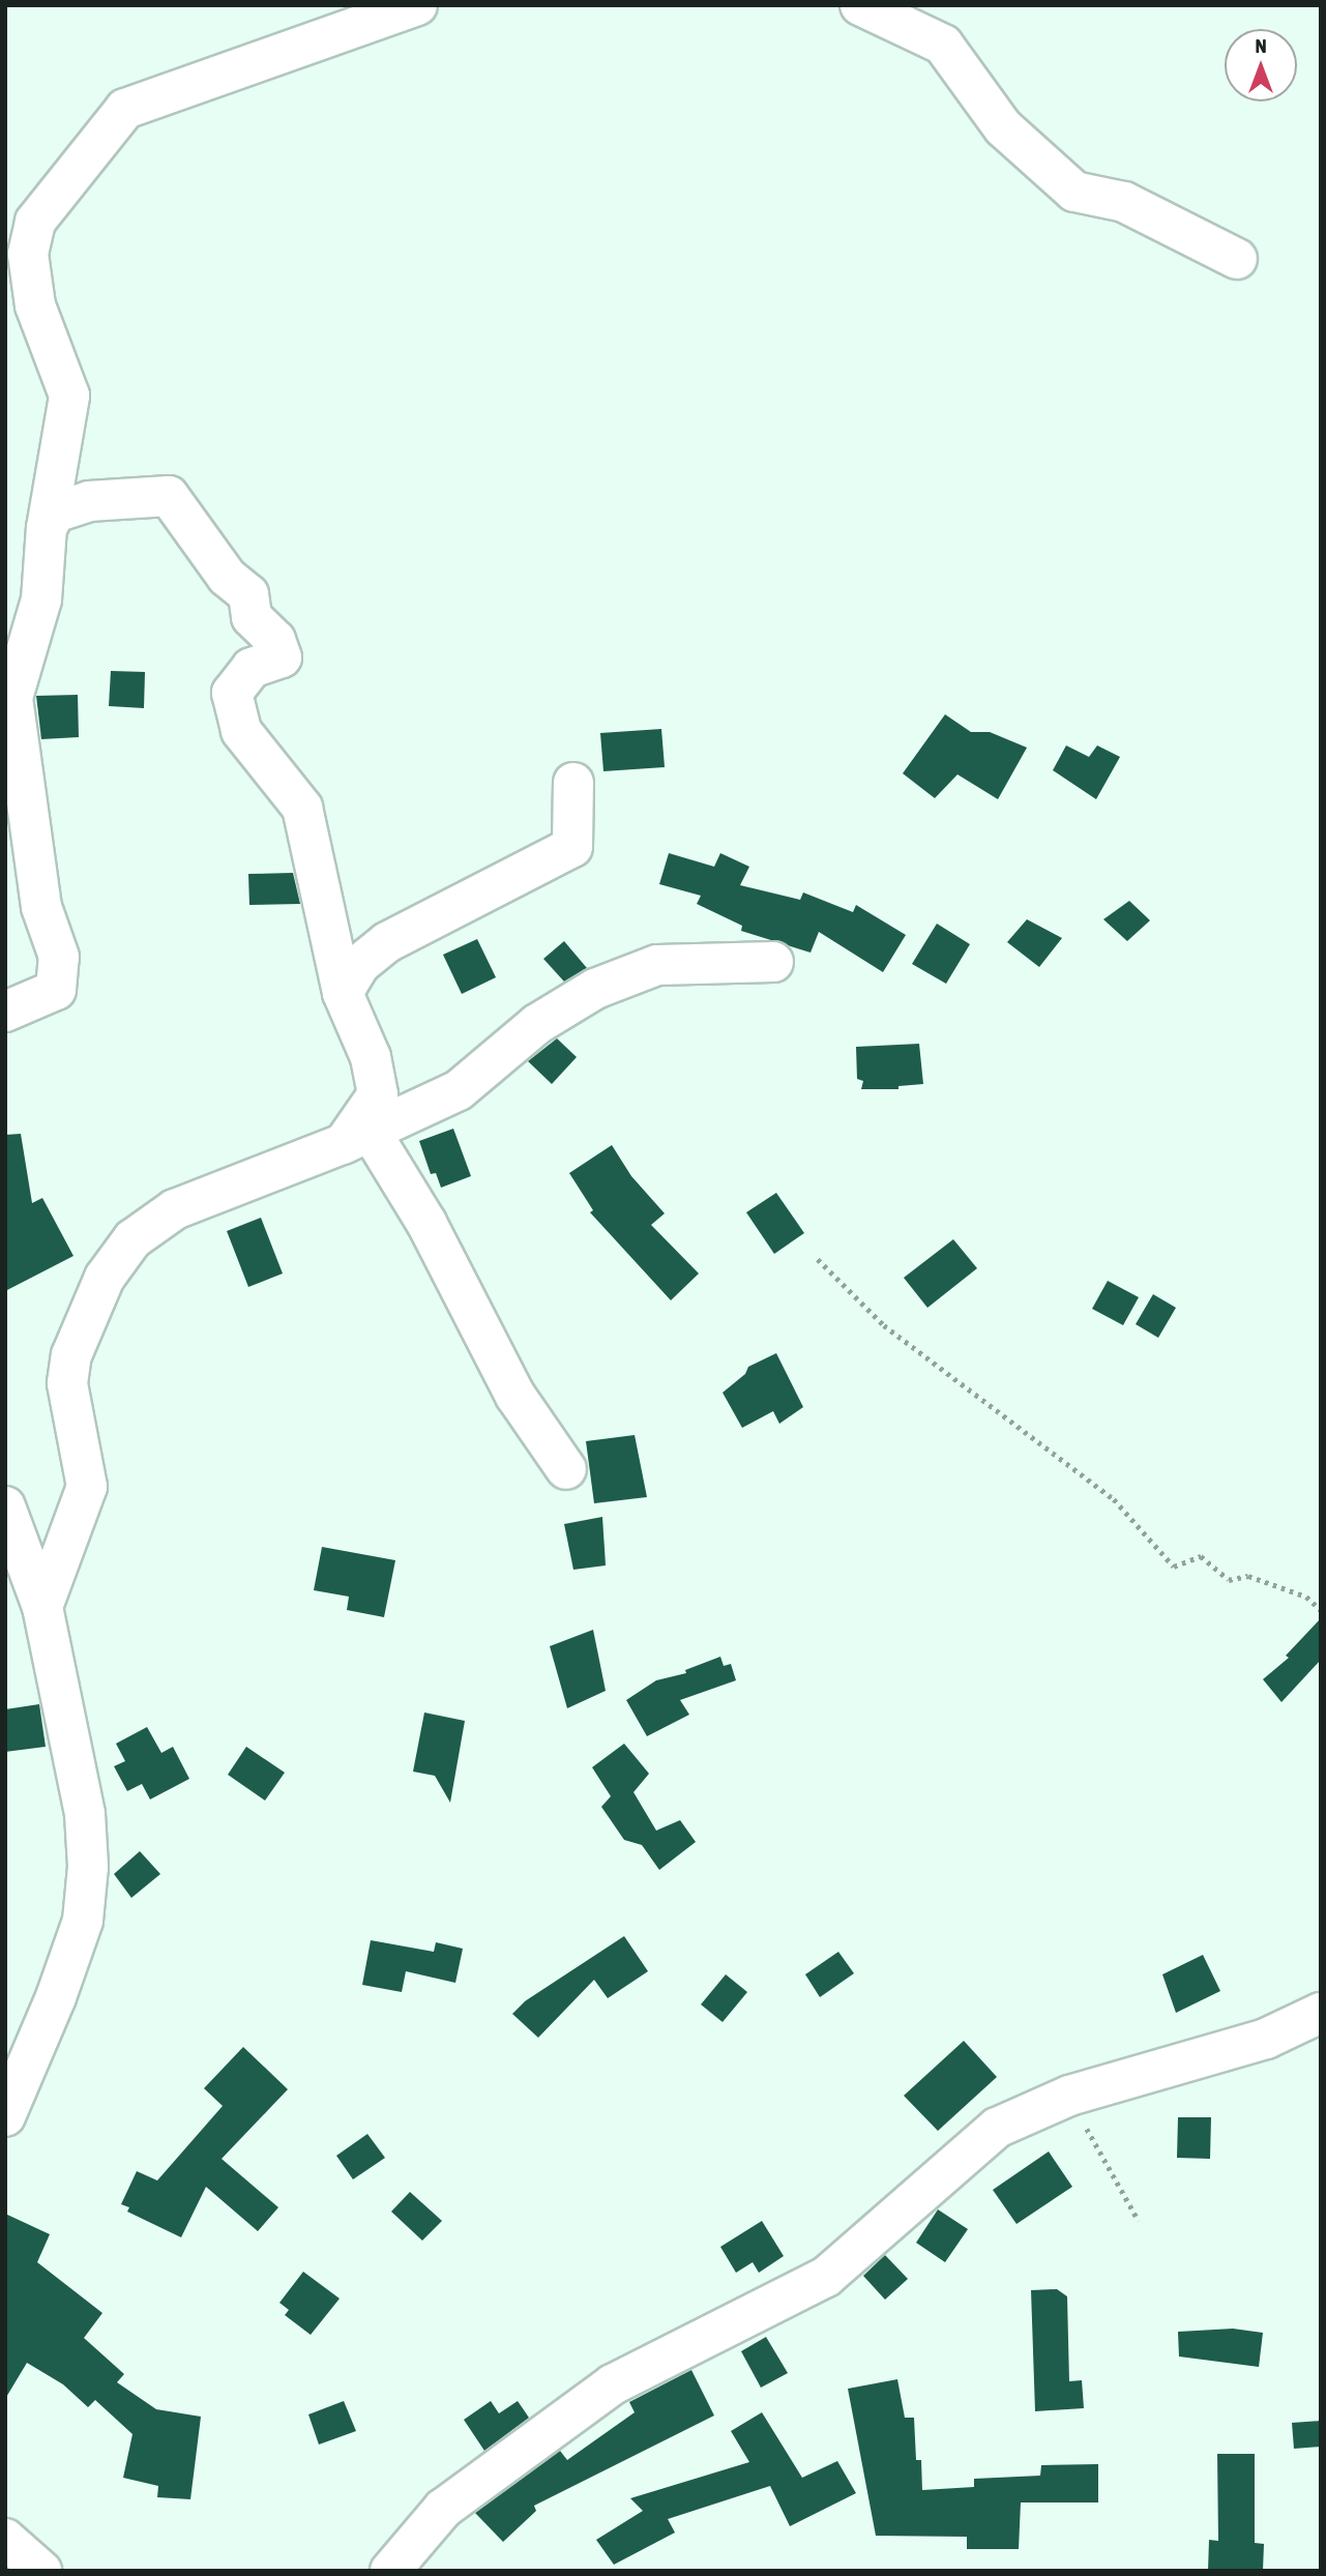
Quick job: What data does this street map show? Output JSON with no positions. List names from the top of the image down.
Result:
{
  "north": "top"
}
